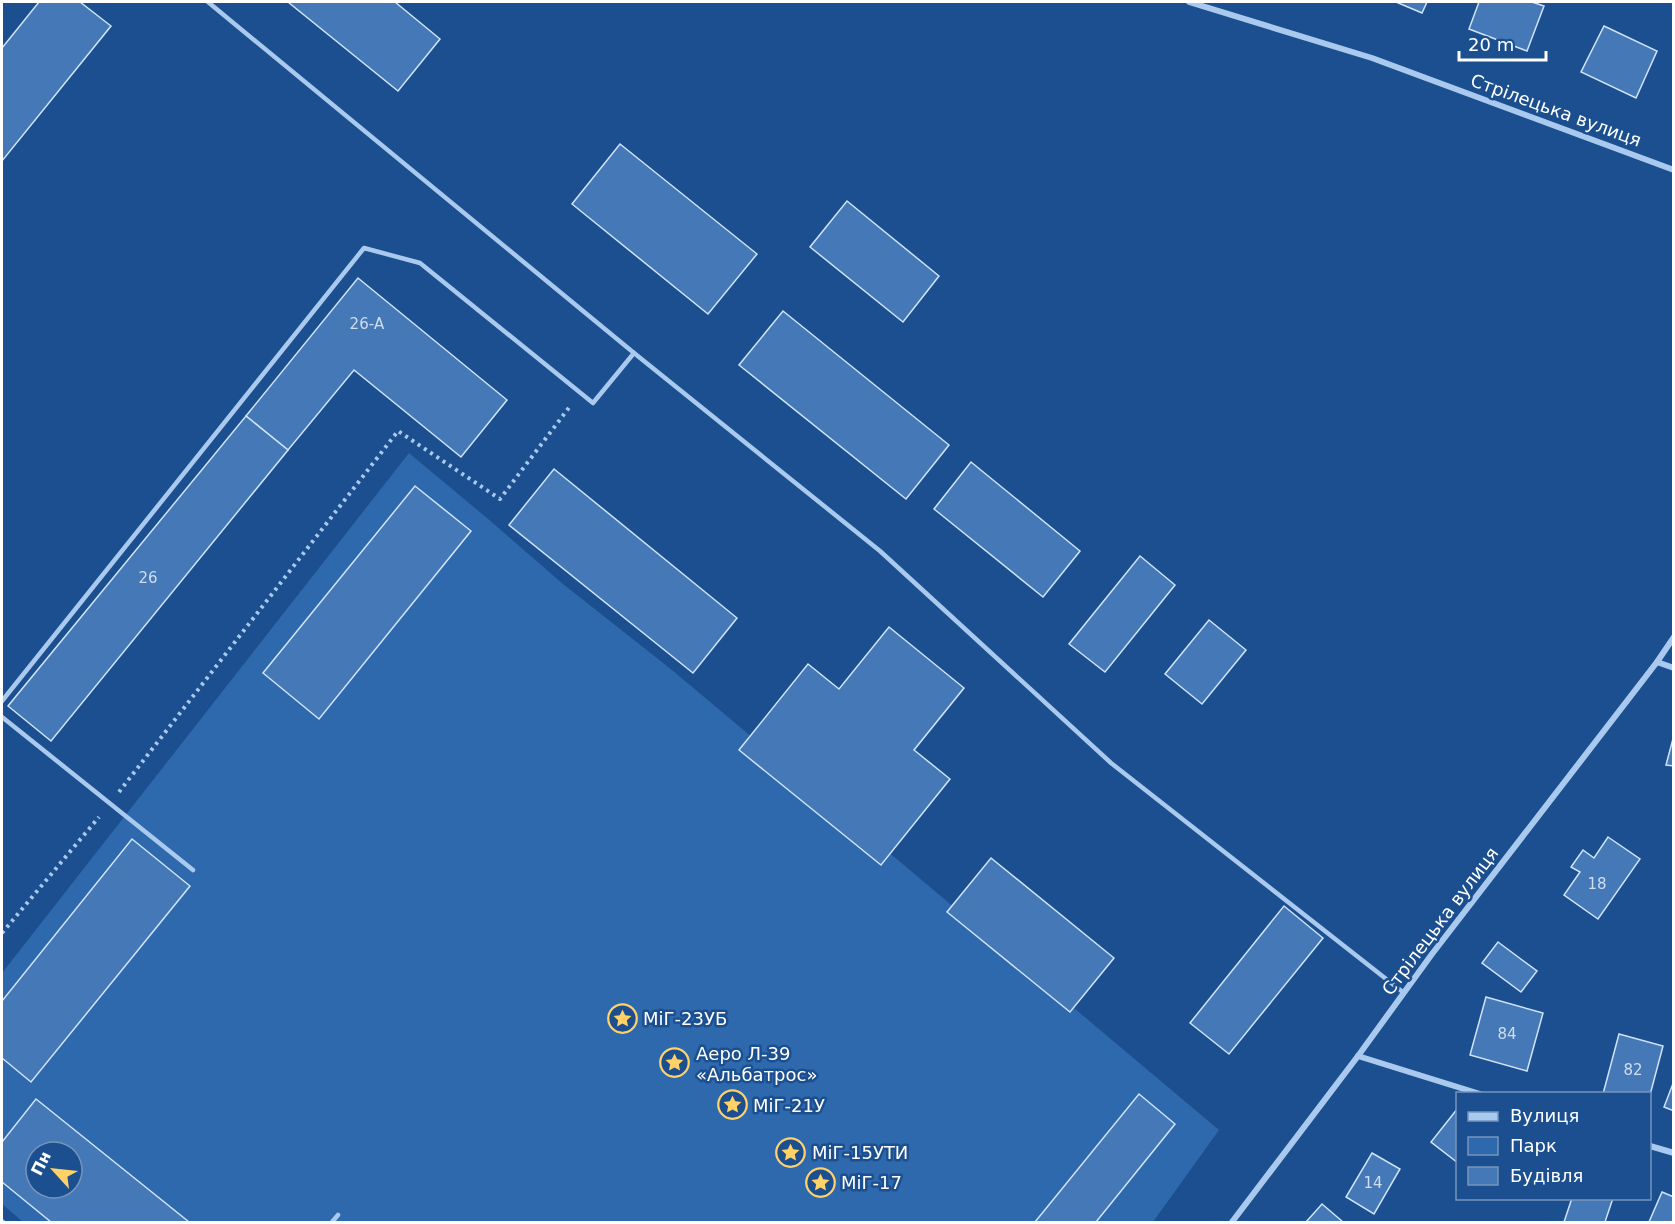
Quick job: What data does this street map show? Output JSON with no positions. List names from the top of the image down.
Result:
{
  "streets": {
    "street": ["Стрілецька вулиця"]
  },
  "places": {
    "place": [
      "МіГ-23УБ",
      "Аеро Л-39 «Альбатрос»",
      "МіГ-21У",
      "МіГ-15УТИ",
      "МіГ-17"
    ]
  },
  "house_numbers": [
    "26-А",
    "26",
    "18",
    "84",
    "82",
    "14"
  ],
  "legend": ["Вулиця", "Парк", "Будівля"],
  "scale_bar": "20 m",
  "north": "top left"
}
